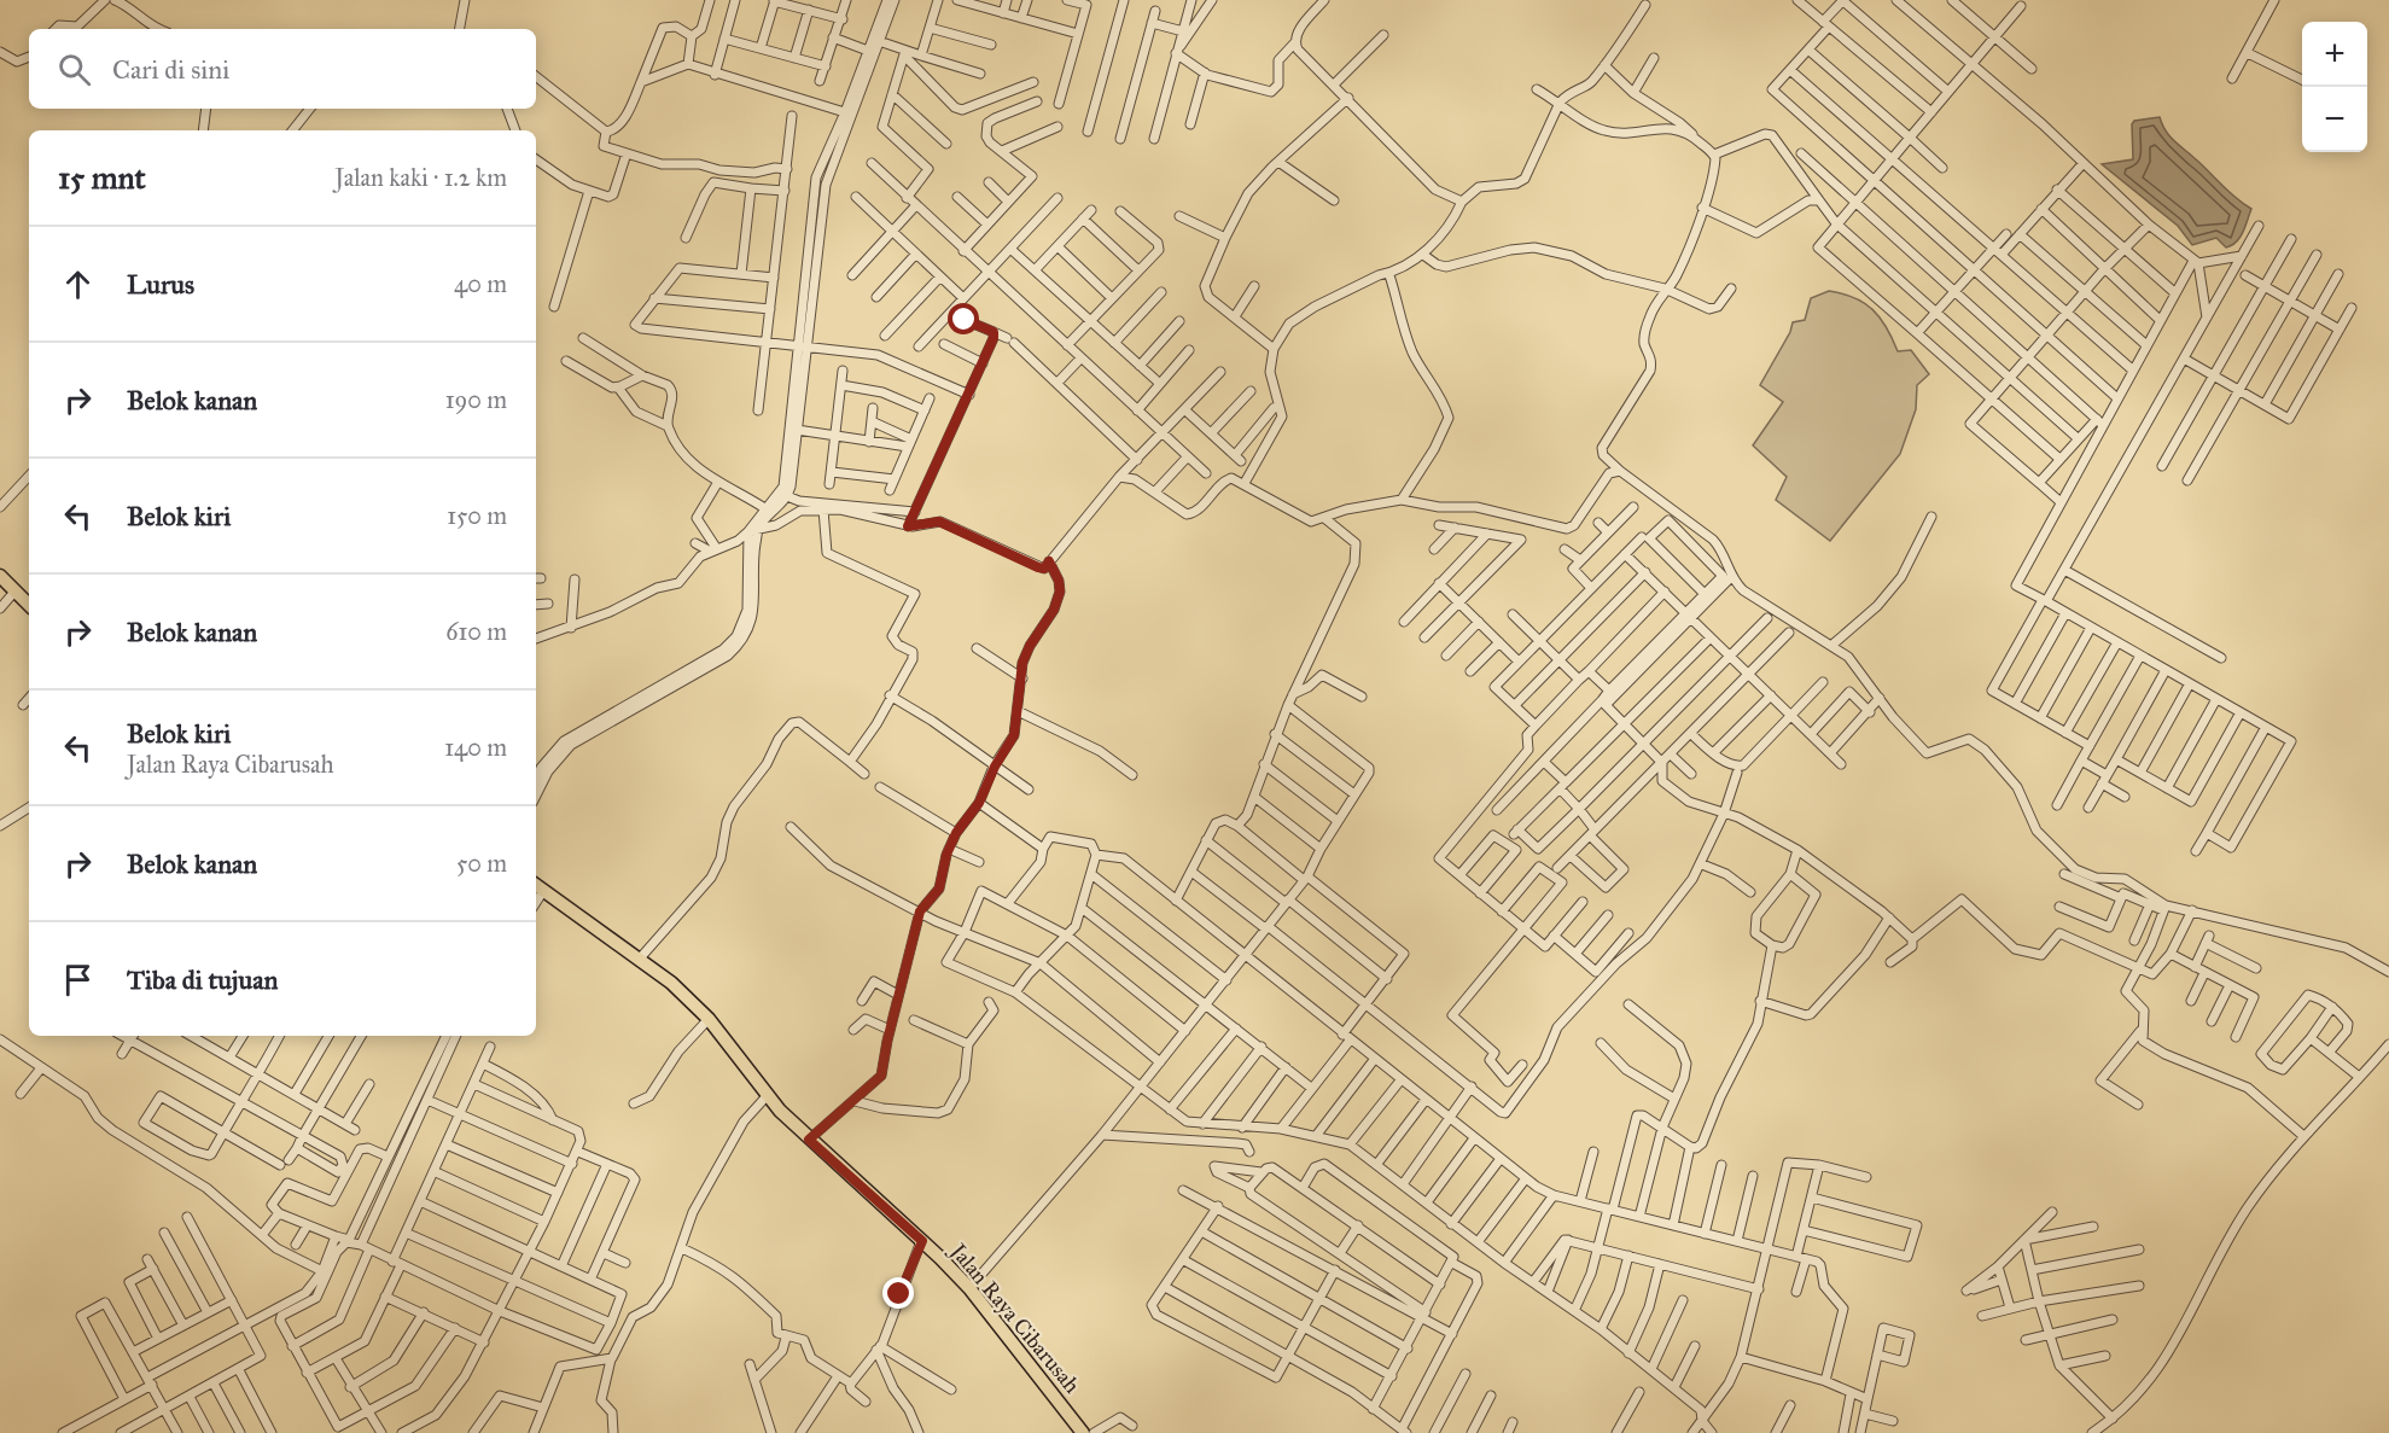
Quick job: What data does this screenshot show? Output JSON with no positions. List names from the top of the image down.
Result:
{
  "streets": {
    "main road": ["Jalan Raya Cibarusah"]
  },
  "page": {
    "map_buttons": ["+", "−"],
    "search": "Cari di sini",
    "heading": ["15 mnt", "Jalan kaki · 1.2 km"],
    "list": [
      ["Lurus", "40 m"],
      ["Belok kanan", "190 m"],
      ["Belok kiri", "150 m"],
      ["Belok kanan", "610 m"],
      ["Belok kiri", "Jalan Raya Cibarusah", "140 m"],
      ["Belok kanan", "50 m"],
      "Tiba di tujuan"
    ]
  }
}
